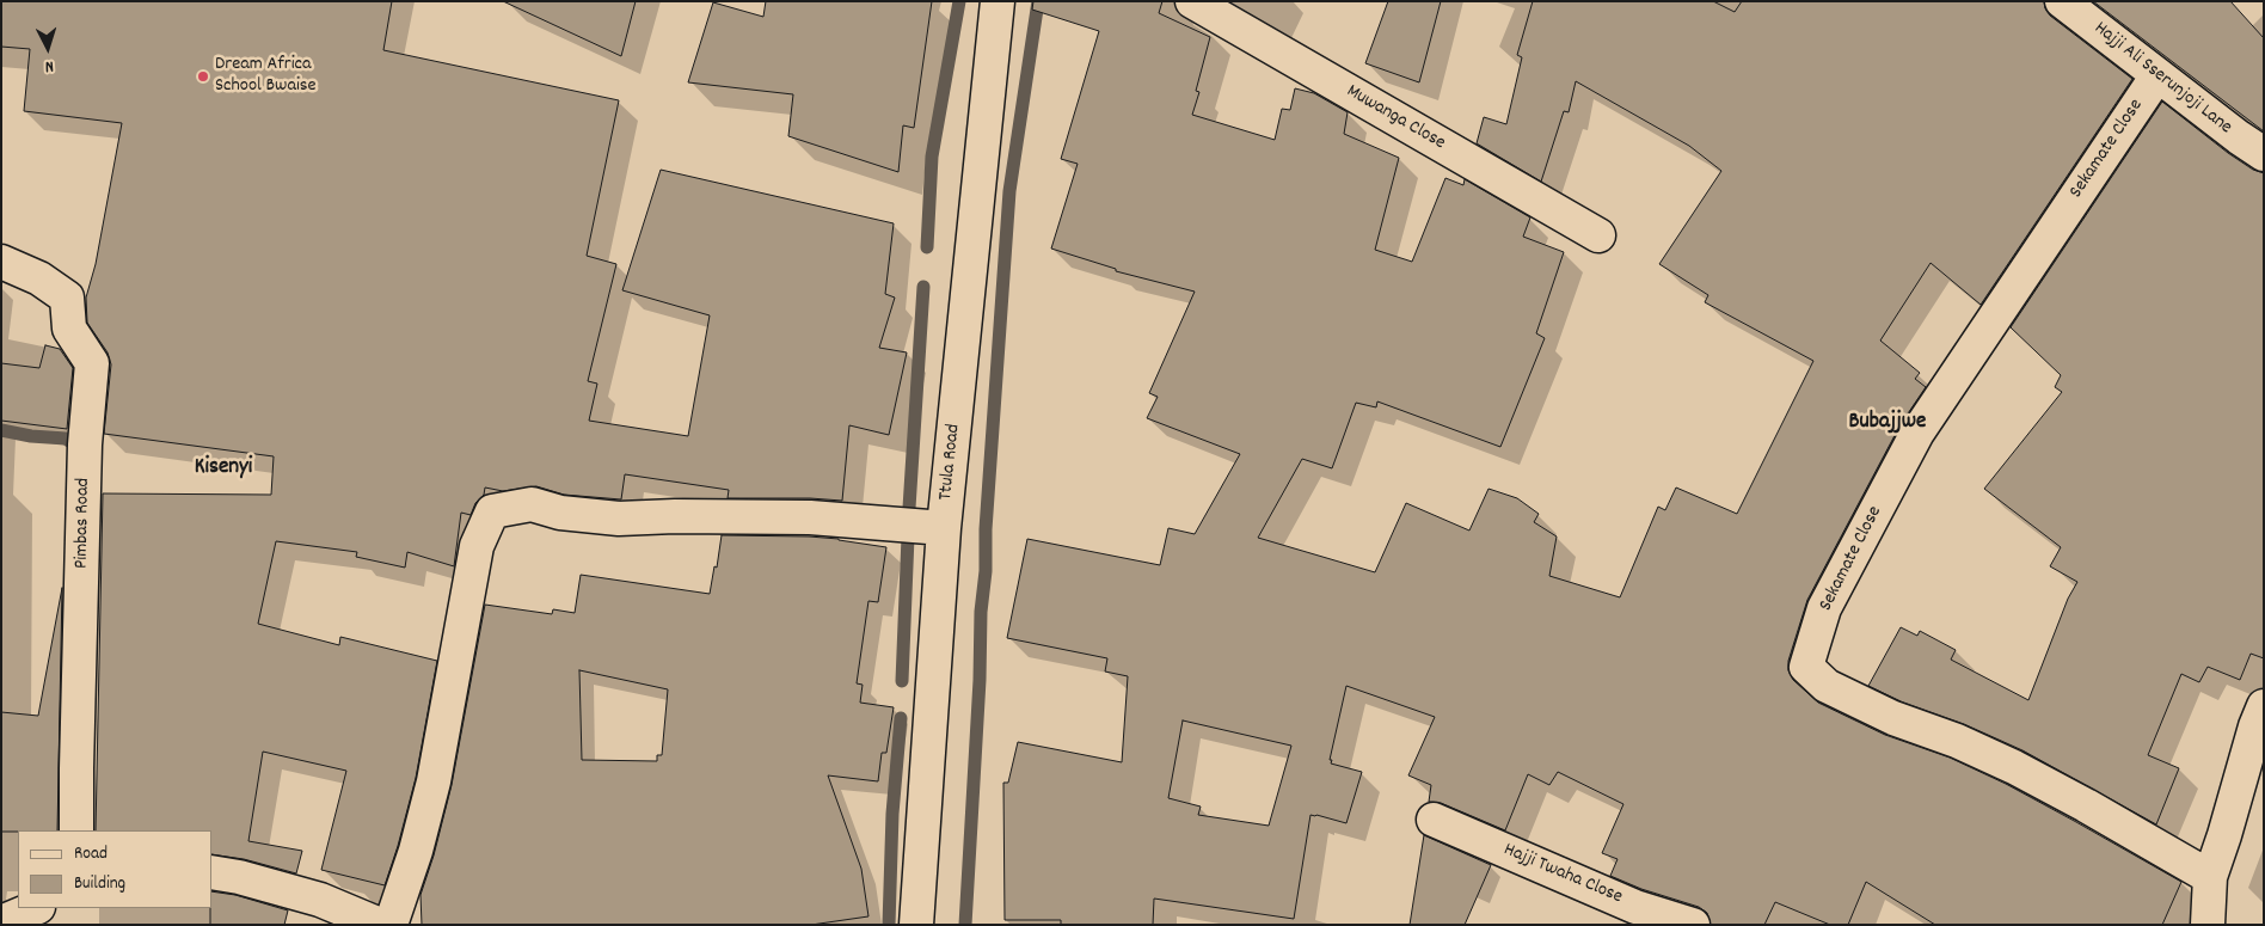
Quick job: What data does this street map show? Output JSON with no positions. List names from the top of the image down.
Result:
{
  "streets": {
    "street": [
      "Hajji Ali Sserunjoji Lane",
      "Muwanga Close",
      "Sekamate Close",
      "Ttula Road",
      "Pimbas Road",
      "Hajji Twaha Close"
    ]
  },
  "crossings": [
    ["Hajji Ali Sserunjoji Lane", "Sekamate Close"]
  ],
  "districts": ["Bubajjwe", "Kisenyi"],
  "places": ["Dream Africa School Bwaise"],
  "legend": ["Road", "Building"],
  "north": "bottom"
}
